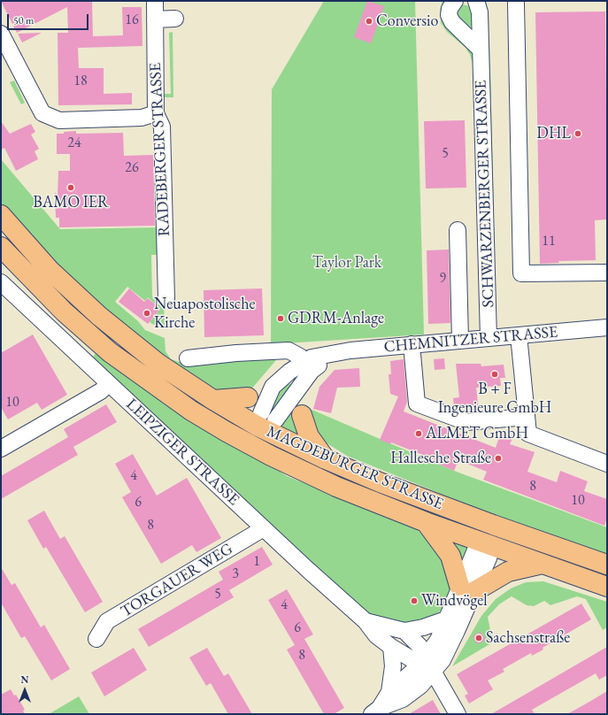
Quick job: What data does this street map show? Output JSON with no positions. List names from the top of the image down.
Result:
{
  "streets": {
    "main road": ["MAGDEBURGER STRASSE"],
    "street": [
      "RADEBERGER STRASSE",
      "SCHWARZENBERGER STRASSE",
      "CHEMNITZER STRASSE",
      "LEIPZIGER STRASSE",
      "TORGAUER WEG"
    ]
  },
  "crossings": [
    ["SCHWARZENBERGER STRASSE", "CHEMNITZER STRASSE"],
    ["CHEMNITZER STRASSE", "MAGDEBURGER STRASSE"],
    ["LEIPZIGER STRASSE", "TORGAUER WEG"]
  ],
  "parks": ["Taylor Park"],
  "places": [
    "Conversio",
    "DHL",
    "BAMO IER",
    "Neuapostolische Kirche",
    "GDRM-Anlage",
    "B + F Ingenieure GmbH",
    "ALMET GmbH",
    "Hallesche Straße",
    "Windvögel",
    "Sachsenstraße"
  ],
  "house_numbers": [
    "16",
    "18",
    "24",
    "5",
    "26",
    "11",
    "9",
    "10",
    "4",
    "8",
    "10",
    "6",
    "8",
    "1",
    "3",
    "5",
    "4",
    "6",
    "8"
  ],
  "scale_bar": "50 m",
  "north": "top"
}
